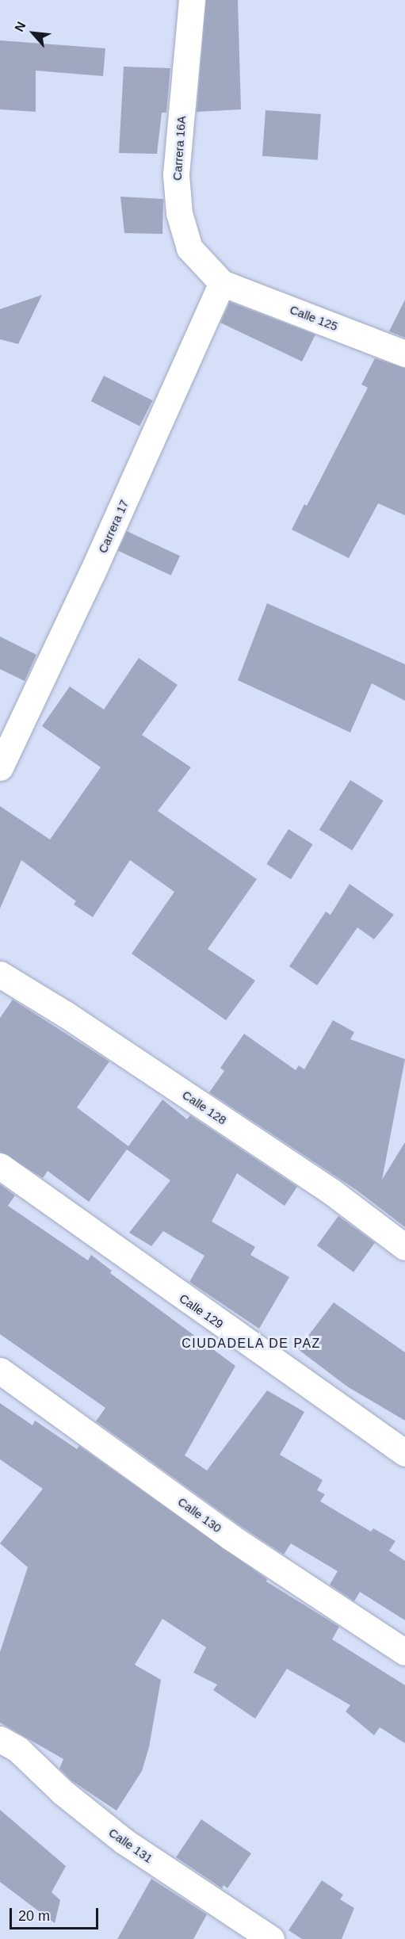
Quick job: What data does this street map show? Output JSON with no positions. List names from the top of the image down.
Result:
{
  "streets": {
    "street": [
      "Carrera 16A",
      "Calle 125",
      "Carrera 17",
      "Calle 128",
      "Calle 129",
      "Calle 130",
      "Calle 131"
    ]
  },
  "crossings": [
    ["Carrera 16A", "Calle 125"],
    ["Carrera 16A", "Carrera 17"],
    ["Calle 125", "Carrera 17"]
  ],
  "districts": ["CIUDADELA DE PAZ"],
  "scale_bar": "20 m",
  "north": "top left"
}
